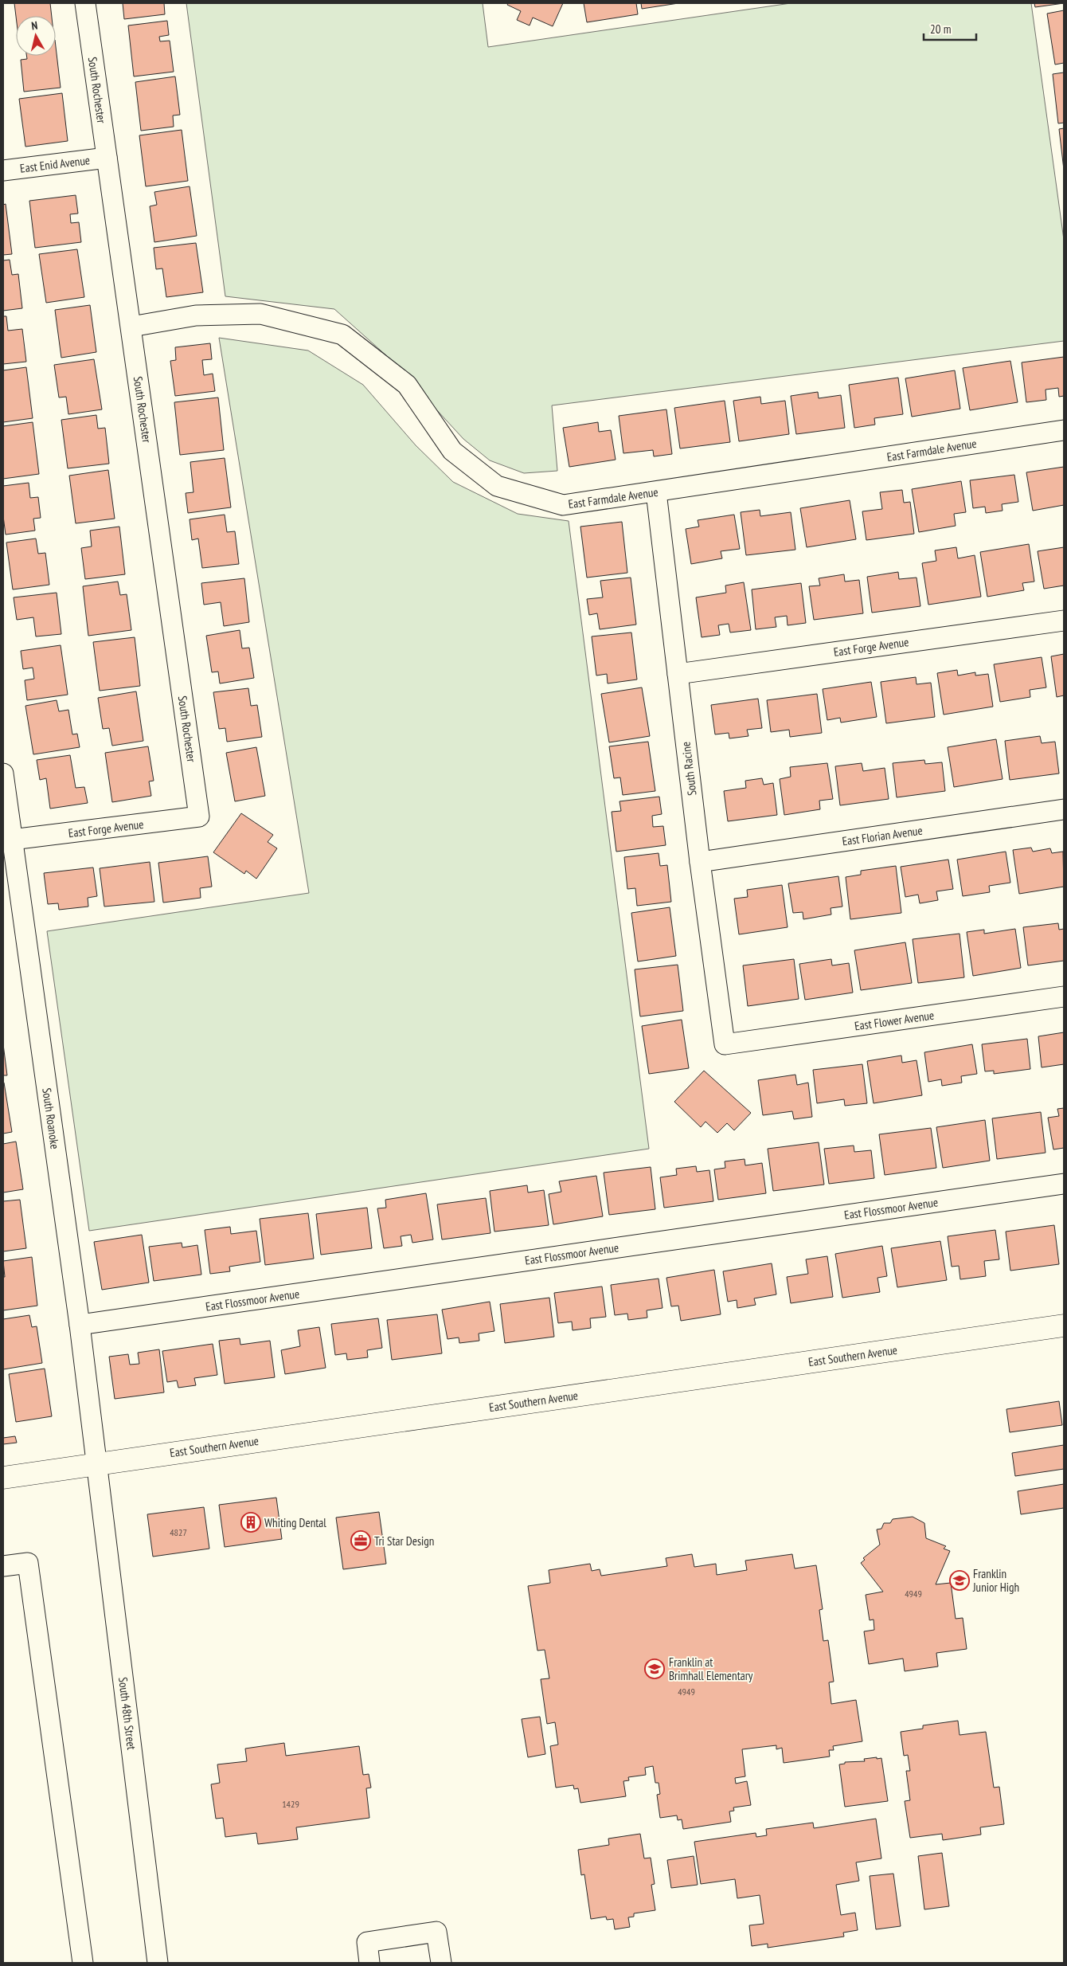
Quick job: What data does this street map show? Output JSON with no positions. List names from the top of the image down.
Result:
{
  "streets": {
    "main road": ["East Southern Avenue"],
    "street": [
      "South Rochester",
      "East Enid Avenue",
      "East Farmdale Avenue",
      "East Forge Avenue",
      "South Racine",
      "East Florian Avenue",
      "East Flower Avenue",
      "South Roanoke",
      "East Flossmoor Avenue",
      "South 48th Street"
    ]
  },
  "crossings": [
    ["South Rochester", "East Enid Avenue"],
    ["South Rochester", "East Farmdale Avenue"],
    ["South Rochester", "East Forge Avenue"],
    ["East Farmdale Avenue", "South Racine"],
    ["East Forge Avenue", "South Racine"],
    ["East Forge Avenue", "South Roanoke"],
    ["South Racine", "East Florian Avenue"],
    ["South Racine", "East Flower Avenue"],
    ["South Roanoke", "East Flossmoor Avenue"],
    ["South Roanoke", "East Southern Avenue"],
    ["South Roanoke", "South 48th Street"],
    ["East Southern Avenue", "South 48th Street"]
  ],
  "places": {
    "building": ["Whiting Dental"],
    "office": ["Tri Star Design"],
    "school or university": ["Franklin Junior High", "Franklin at Brimhall Elementary"]
  },
  "house_numbers": [
    "4827",
    "4949",
    "4949",
    "1429"
  ],
  "scale_bar": "20 m",
  "north": "top"
}
